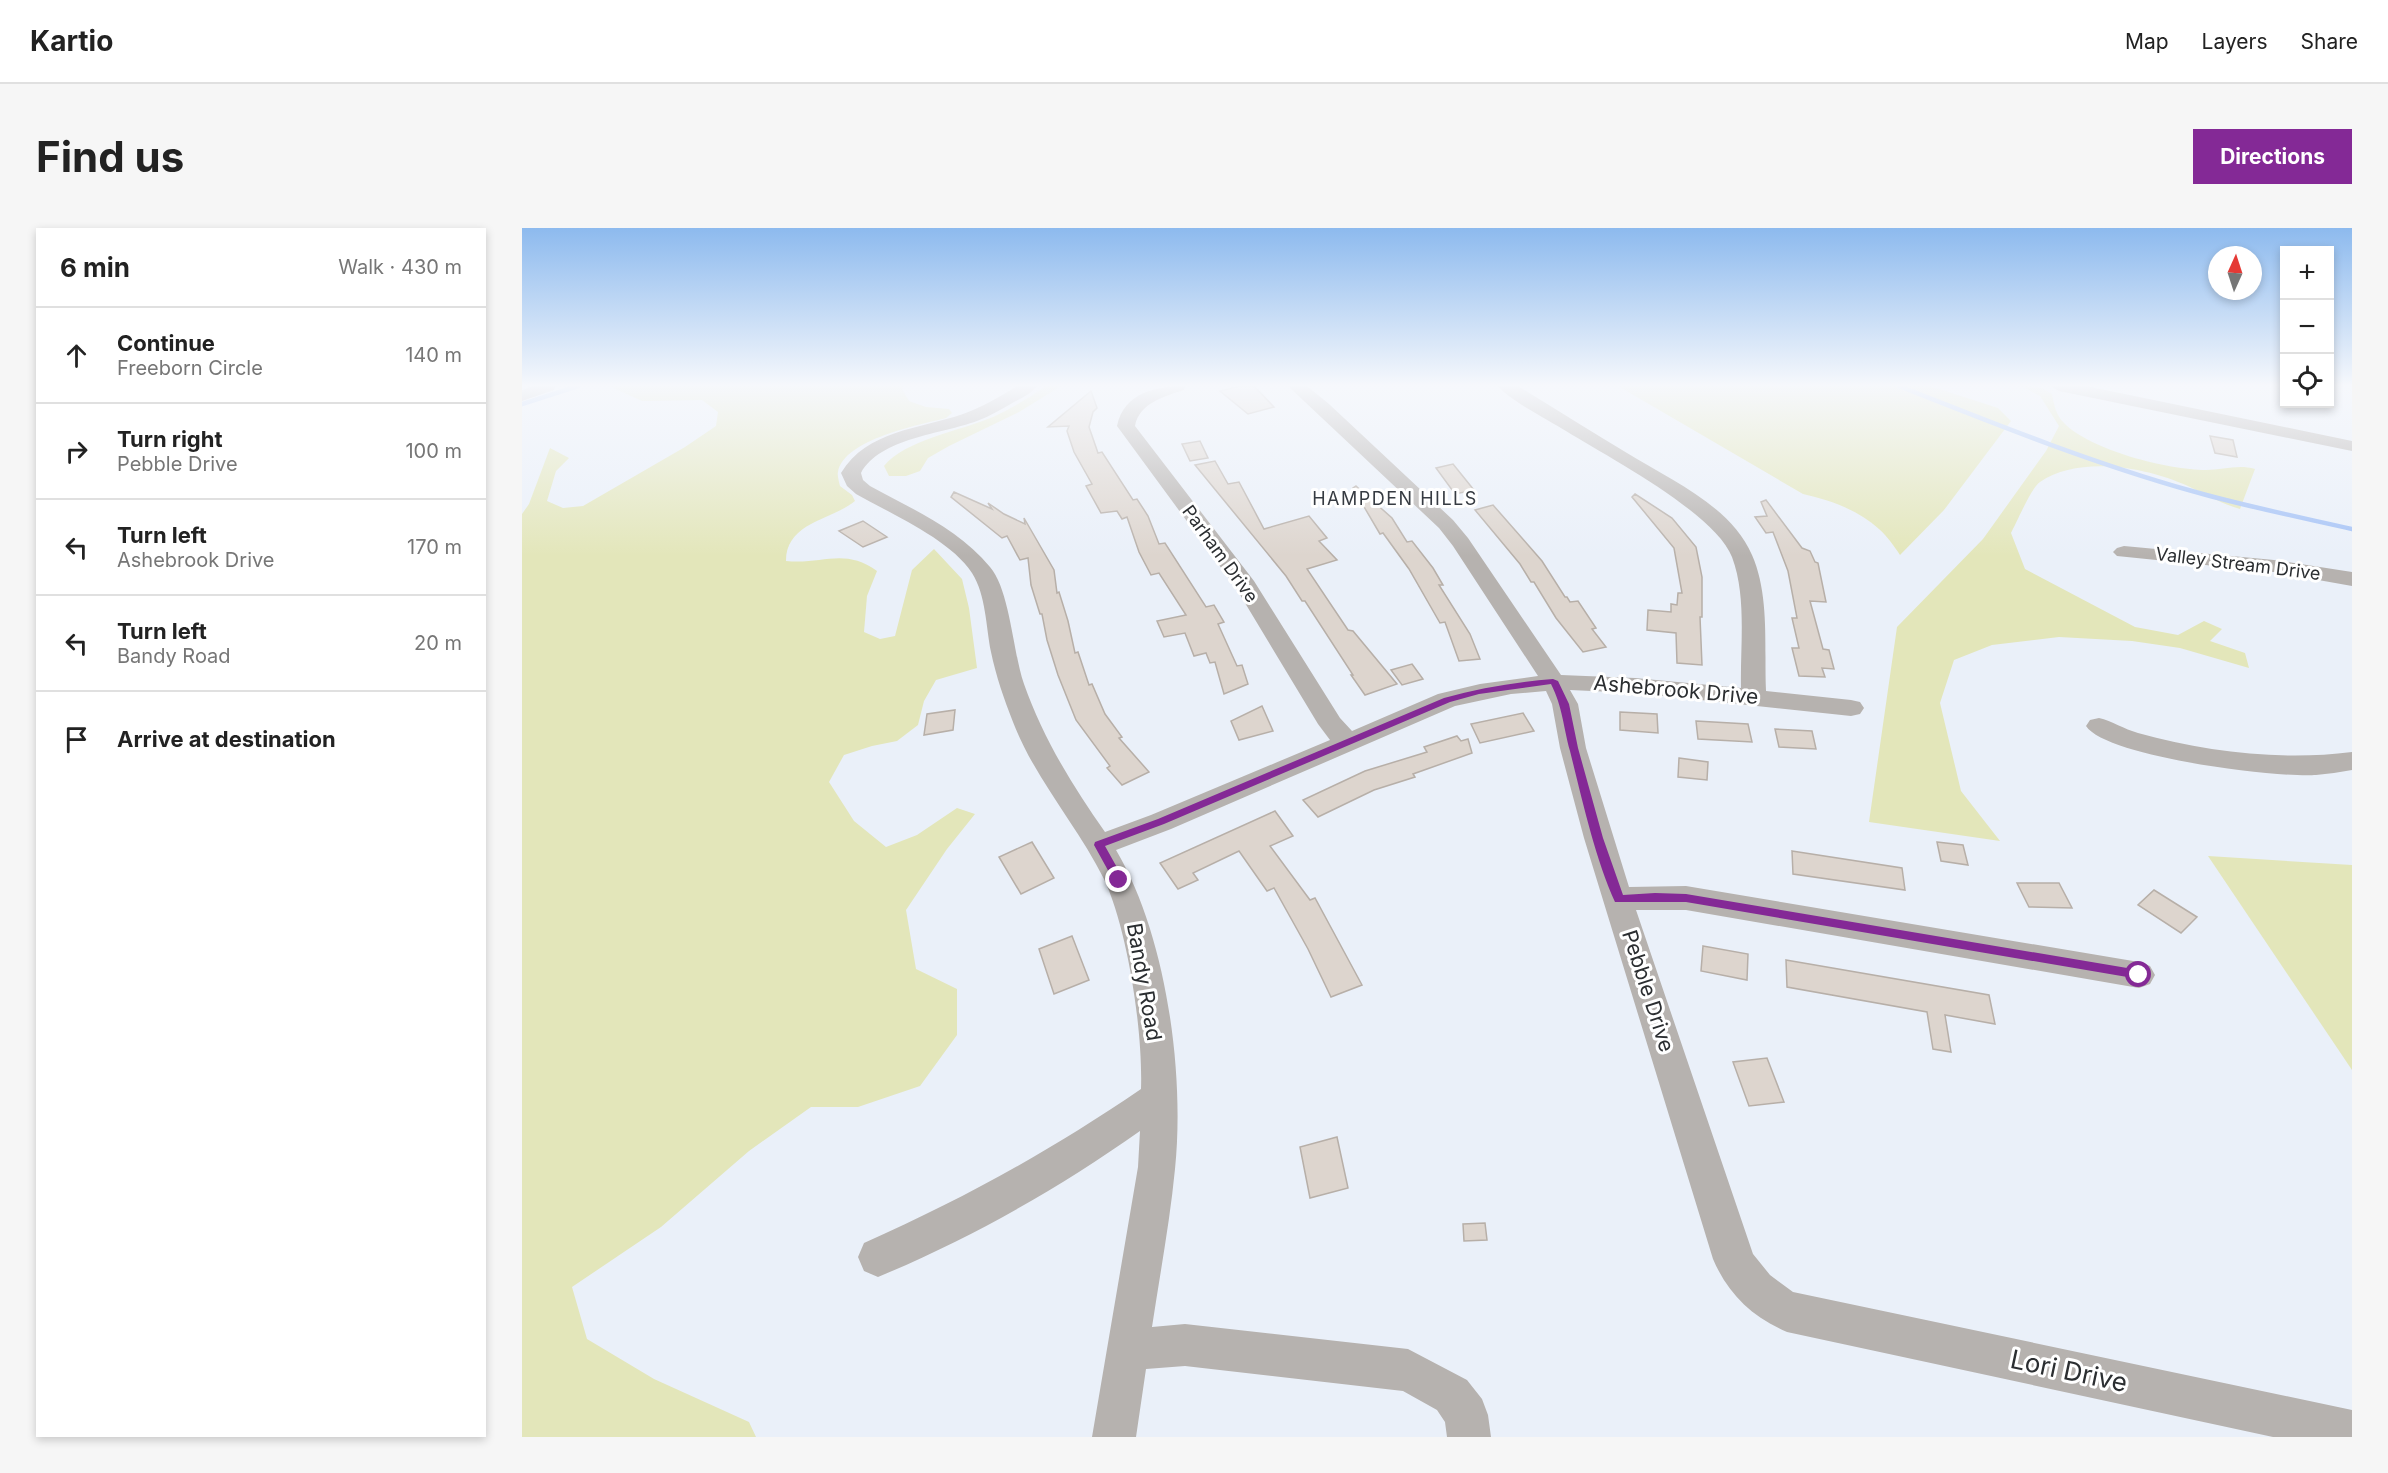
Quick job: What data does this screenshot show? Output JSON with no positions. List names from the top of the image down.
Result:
{
  "streets": {
    "street": [
      "Parham Drive",
      "Valley Stream Drive",
      "Ashebrook Drive",
      "Bandy Road",
      "Pebble Drive",
      "Lori Drive"
    ]
  },
  "crossings": [
    ["Parham Drive", "Ashebrook Drive"],
    ["Ashebrook Drive", "Bandy Road"],
    ["Ashebrook Drive", "Pebble Drive"],
    ["Pebble Drive", "Lori Drive"]
  ],
  "districts": ["HAMPDEN HILLS"],
  "north": "top",
  "page": {
    "header": "Kartio",
    "nav": ["Map", "Layers", "Share"],
    "buttons": "Directions",
    "title": "Find us",
    "heading": ["6 min", "Walk · 430 m"],
    "map_buttons": ["+", "−"],
    "list": [
      ["Continue", "Freeborn Circle", "140 m"],
      ["Turn right", "Pebble Drive", "100 m"],
      ["Turn left", "Ashebrook Drive", "170 m"],
      ["Turn left", "Bandy Road", "20 m"],
      "Arrive at destination"
    ]
  }
}
